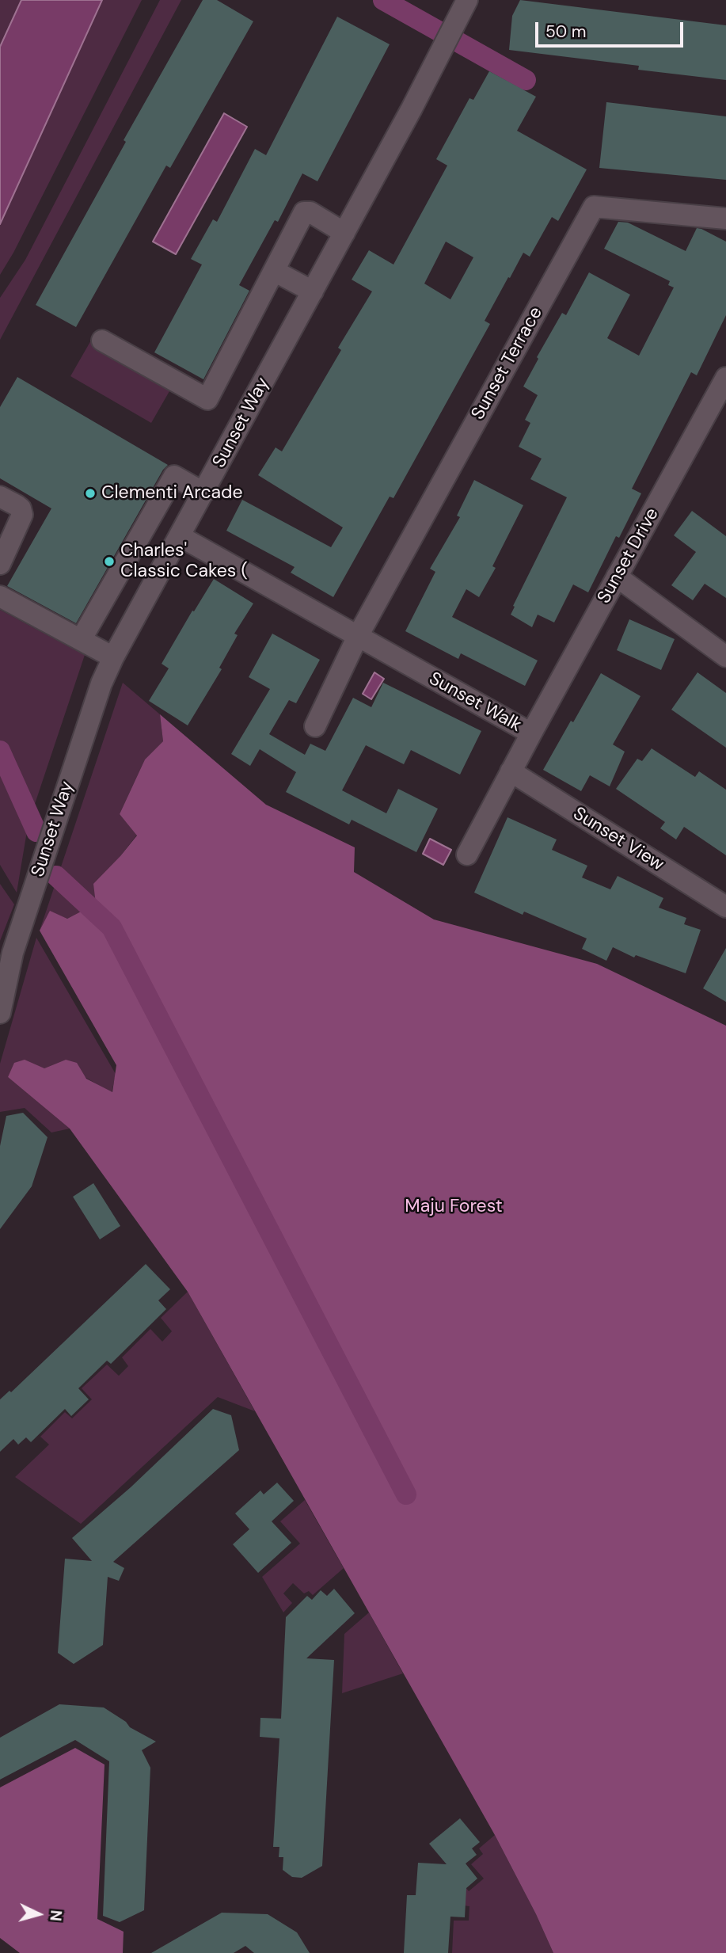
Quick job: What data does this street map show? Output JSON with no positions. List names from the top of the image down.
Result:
{
  "streets": {
    "street": [
      "Sunset Terrace",
      "Sunset Way",
      "Sunset Drive",
      "Sunset Walk",
      "Sunset View"
    ]
  },
  "crossings": [
    ["Sunset Terrace", "Sunset Walk"],
    ["Sunset Way", "Sunset Walk"],
    ["Sunset Drive", "Sunset Walk"],
    ["Sunset Walk", "Sunset View"]
  ],
  "parks": ["Maju Forest"],
  "places": ["Clementi Arcade", "Charles' Classic Cakes ("],
  "scale_bar": "50 m",
  "north": "right"
}
